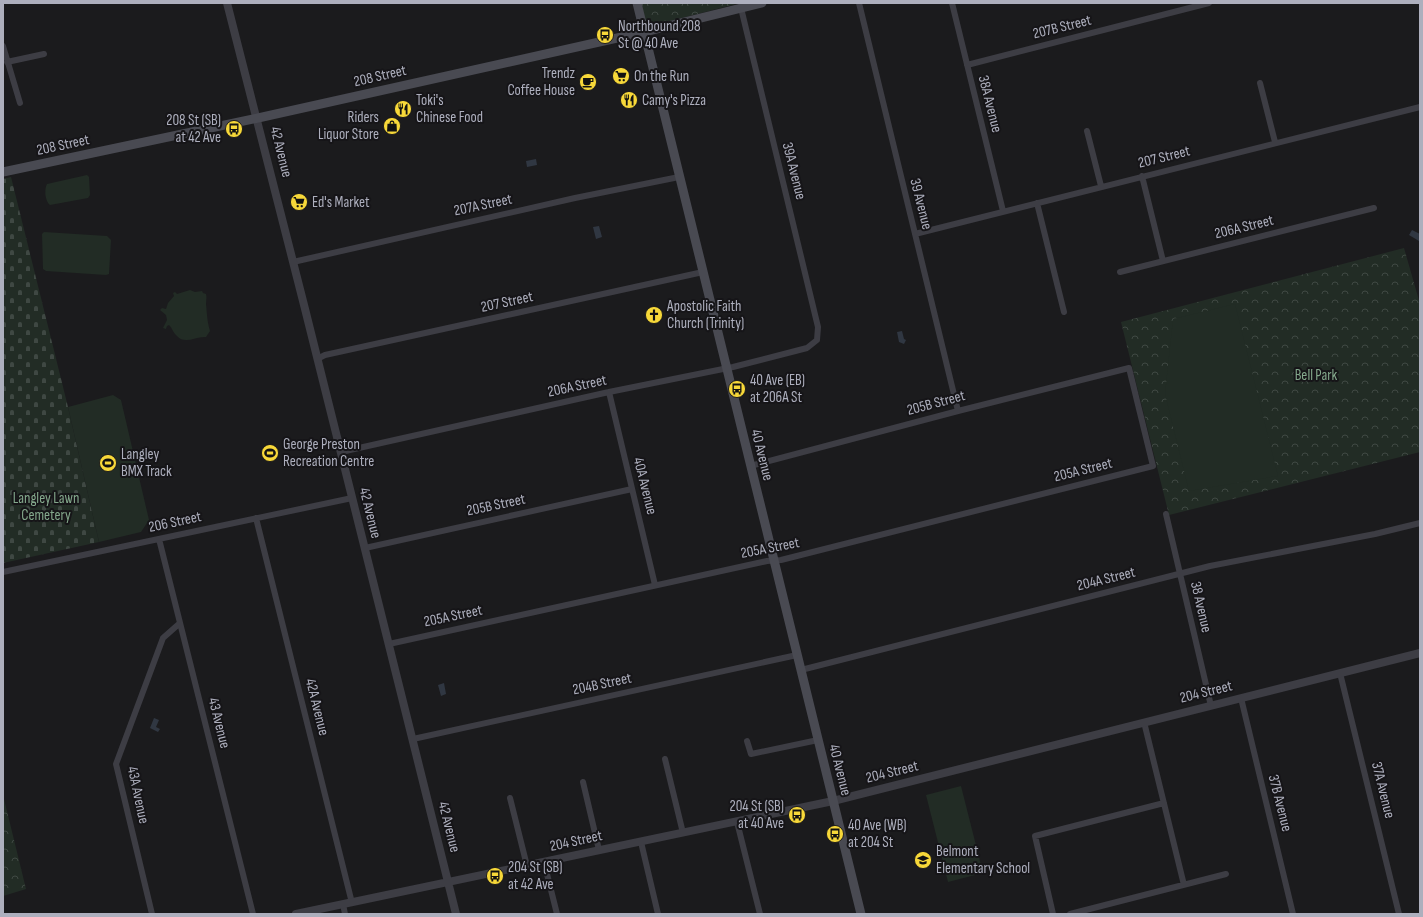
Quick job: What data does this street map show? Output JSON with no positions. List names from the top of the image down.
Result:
{
  "streets": {
    "main road": ["208 Street", "40 Avenue"],
    "street": [
      "207B Street",
      "38A Avenue",
      "42 Avenue",
      "207 Street",
      "39A Avenue",
      "39 Avenue",
      "207A Street",
      "206A Street",
      "205B Street",
      "205A Street",
      "40A Avenue",
      "206 Street",
      "204A Street",
      "38 Avenue",
      "204B Street",
      "204 Street",
      "42A Avenue",
      "43 Avenue",
      "37A Avenue",
      "43A Avenue",
      "37B Avenue"
    ]
  },
  "crossings": [
    ["207B Street", "38A Avenue"],
    ["208 Street", "42 Avenue"],
    ["208 Street", "39A Avenue"],
    ["208 Street", "40 Avenue"],
    ["38A Avenue", "207 Street"],
    ["42 Avenue", "207 Street"],
    ["42 Avenue", "207A Street"],
    ["42 Avenue", "206A Street"],
    ["42 Avenue", "205B Street"],
    ["42 Avenue", "205A Street"],
    ["42 Avenue", "206 Street"],
    ["42 Avenue", "204B Street"],
    ["42 Avenue", "204 Street"],
    ["207 Street", "39 Avenue"],
    ["207 Street", "40 Avenue"],
    ["39A Avenue", "206A Street"],
    ["39 Avenue", "205B Street"],
    ["207A Street", "40 Avenue"],
    ["206A Street", "40 Avenue"],
    ["206A Street", "40A Avenue"],
    ["205B Street", "40 Avenue"],
    ["205B Street", "205A Street"],
    ["205B Street", "40A Avenue"],
    ["40 Avenue", "205A Street"],
    ["40 Avenue", "204A Street"],
    ["40 Avenue", "204B Street"],
    ["40 Avenue", "204 Street"],
    ["205A Street", "40A Avenue"],
    ["206 Street", "42A Avenue"],
    ["206 Street", "43 Avenue"],
    ["204A Street", "38 Avenue"],
    ["38 Avenue", "204 Street"],
    ["204 Street", "42A Avenue"],
    ["204 Street", "37A Avenue"],
    ["204 Street", "37B Avenue"],
    ["43 Avenue", "43A Avenue"]
  ],
  "parks": ["Bell Park", "Langley Lawn Cemetery"],
  "places": {
    "bus stop": [
      "Northbound 208 St @ 40 Ave",
      "208 St (SB) at 42 Ave",
      "40 Ave (EB) at 206A St",
      "204 St (SB) at 40 Ave",
      "40 Ave (WB) at 204 St",
      "204 St (SB) at 42 Ave"
    ],
    "supermarket": ["On the Run", "Ed's Market"],
    "cafe": ["Trendz Coffee House"],
    "restaurant": ["Camy's Pizza", "Toki's Chinese Food"],
    "shop": ["Riders Liquor Store"],
    "church": ["Apostolic Faith Church (Trinity)"],
    "sports": ["George Preston Recreation Centre", "Langley BMX Track"],
    "school or university": ["Belmont Elementary School"]
  }
}
